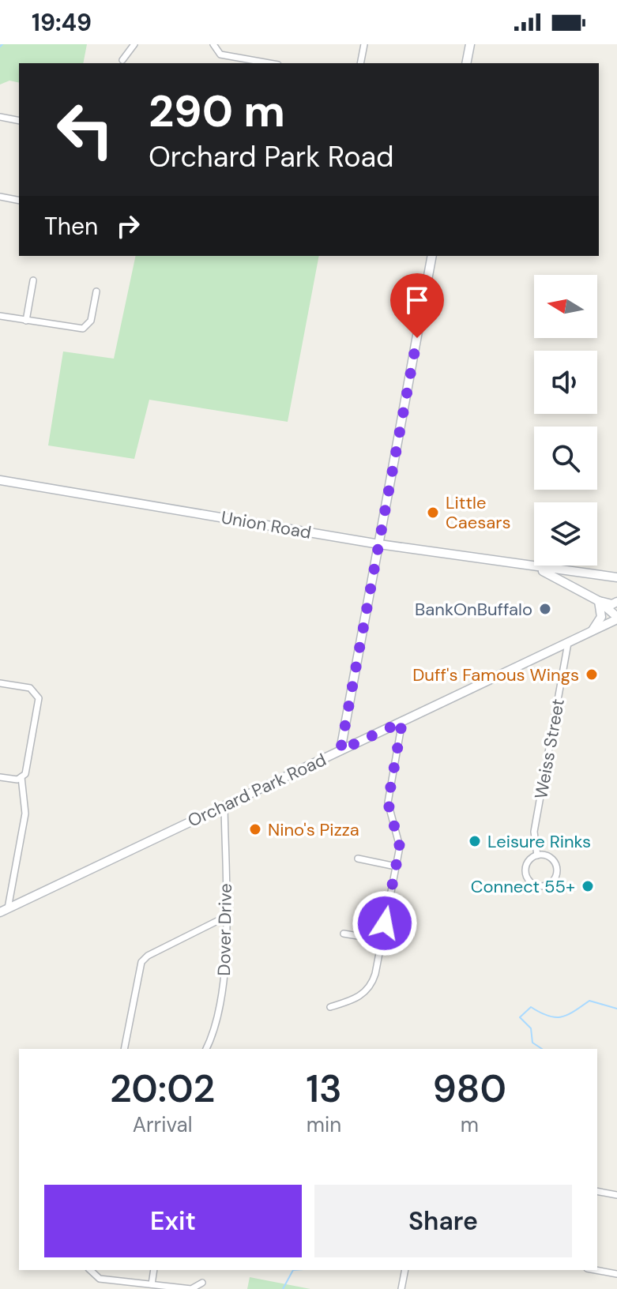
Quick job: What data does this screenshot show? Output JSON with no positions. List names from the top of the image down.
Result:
{
  "streets": {
    "main road": ["Union Road", "Orchard Park Road"],
    "street": ["Weiss Street", "Dover Drive"]
  },
  "crossings": [
    ["Union Road", "Orchard Park Road"],
    ["Weiss Street", "Orchard Park Road"],
    ["Orchard Park Road", "Dover Drive"]
  ],
  "places": [
    "Little Caesars",
    "BankOnBuffalo",
    "Duff's Famous Wings",
    "Nino's Pizza",
    "Leisure Rinks",
    "Connect 55+"
  ],
  "north": "left",
  "page": {
    "status": "19:49",
    "turn": ["290 m", "Orchard Park Road"],
    "then": "Then",
    "eta": [
      "20:02",
      "Arrival",
      "13",
      "min",
      "980",
      "m"
    ],
    "buttons": ["Exit", "Share"]
  }
}
